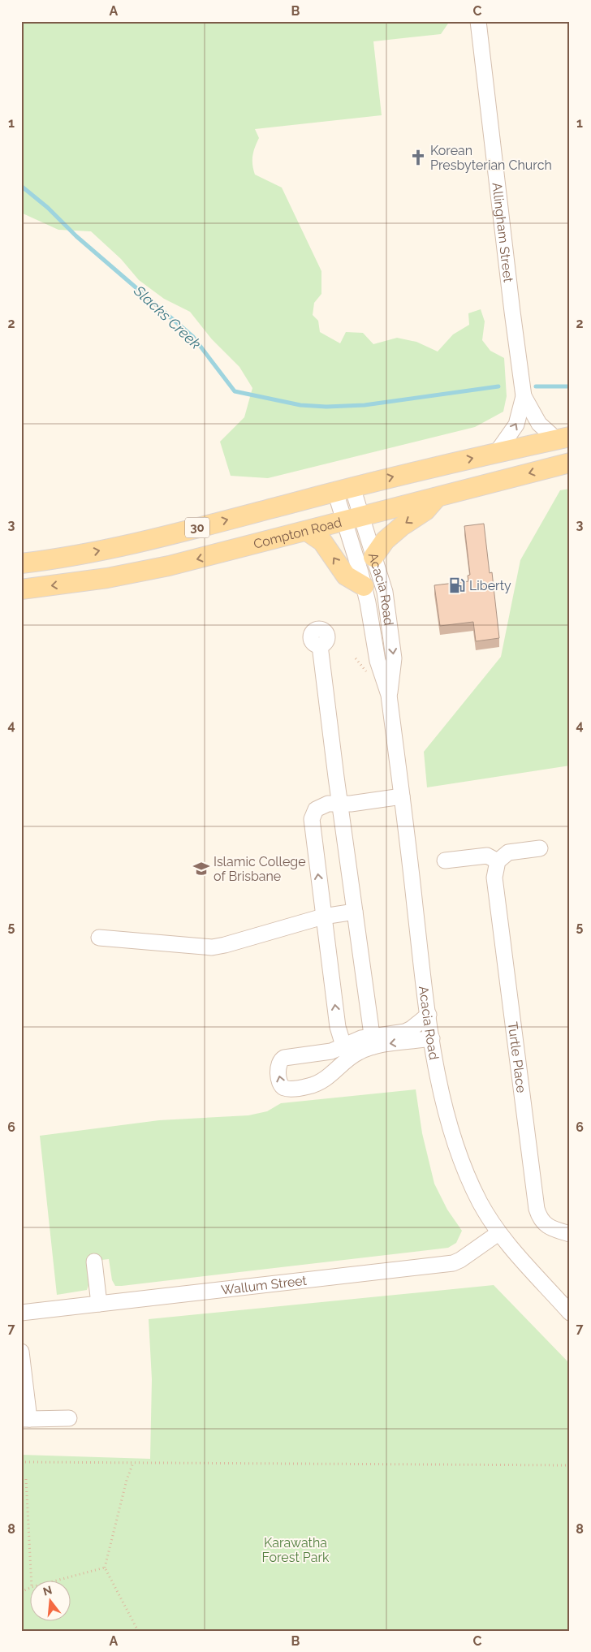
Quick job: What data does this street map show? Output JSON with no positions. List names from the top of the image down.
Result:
{
  "streets": {
    "main road": ["30", "Compton Road"],
    "street": [
      "Allingham Street",
      "Acacia Road",
      "Turtle Place",
      "Wallum Street"
    ]
  },
  "crossings": [
    ["Allingham Street", "30"],
    ["30", "Acacia Road"],
    ["Compton Road", "Acacia Road"],
    ["Acacia Road", "Wallum Street"]
  ],
  "water": ["Slacks Creek"],
  "parks": ["Karawatha Forest Park"],
  "places": {
    "church": ["Korean Presbyterian Church"],
    "fuel station": ["Liberty"],
    "school or university": ["Islamic College of Brisbane"]
  },
  "north": "top",
  "grid": {
    "columns": ["A", "B", "C"],
    "rows": [
      "1",
      "2",
      "3",
      "4",
      "5",
      "6",
      "7",
      "8"
    ]
  }
}
